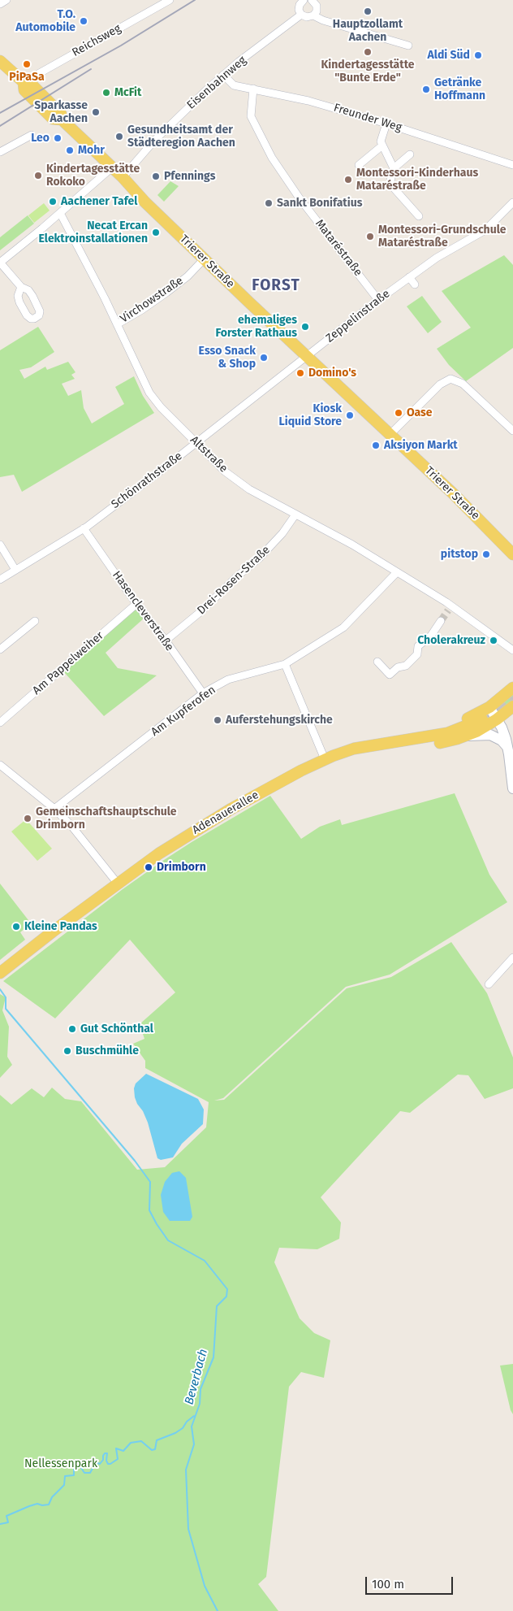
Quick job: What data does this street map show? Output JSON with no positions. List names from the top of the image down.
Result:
{
  "streets": {
    "main road": ["Trierer Straße", "Adenauerallee"],
    "street": [
      "Reichsweg",
      "Eisenbahnweg",
      "Freunder Weg",
      "Mataréstraße",
      "Virchowstraße",
      "Zeppelinstraße",
      "Altstraße",
      "Schönrathstraße",
      "Drei-Rosen-Straße",
      "Hasencleverstraße",
      "Am Pappelweiher",
      "Am Kupferofen"
    ]
  },
  "crossings": [
    ["Reichsweg", "Trierer Straße"],
    ["Eisenbahnweg", "Freunder Weg"],
    ["Eisenbahnweg", "Trierer Straße"],
    ["Freunder Weg", "Mataréstraße"],
    ["Mataréstraße", "Zeppelinstraße"],
    ["Trierer Straße", "Virchowstraße"],
    ["Trierer Straße", "Zeppelinstraße"],
    ["Trierer Straße", "Schönrathstraße"],
    ["Virchowstraße", "Altstraße"],
    ["Zeppelinstraße", "Schönrathstraße"],
    ["Altstraße", "Schönrathstraße"],
    ["Altstraße", "Drei-Rosen-Straße"],
    ["Altstraße", "Am Kupferofen"],
    ["Schönrathstraße", "Hasencleverstraße"],
    ["Drei-Rosen-Straße", "Hasencleverstraße"],
    ["Hasencleverstraße", "Am Pappelweiher"],
    ["Hasencleverstraße", "Am Kupferofen"]
  ],
  "districts": ["FORST"],
  "water": ["Beverbach"],
  "parks": ["Nellessenpark"],
  "places": [
    "Hauptzollamt Aachen",
    "T.O. Automobile",
    "Kindertagesstätte \"Bunte Erde\"",
    "Aldi Süd",
    "PiPaSa",
    "Getränke Hoffmann",
    "McFit",
    "Sparkasse Aachen",
    "Gesundheitsamt der Städteregion Aachen",
    "Leo",
    "Mohr",
    "Kindertagesstätte Rokoko",
    "Pfennings",
    "Montessori-Kinderhaus Mataréstraße",
    "Aachener Tafel",
    "Sankt Bonifatius",
    "Necat Ercan Elektroinstallationen",
    "Montessori-Grundschule Mataréstraße",
    "ehemaliges Forster Rathaus",
    "Esso Snack & Shop",
    "Domino's",
    "Oase",
    "Kiosk Liquid Store",
    "Aksiyon Markt",
    "pitstop",
    "Cholerakreuz",
    "Auferstehungskirche",
    "Gemeinschaftshauptschule Drimborn",
    "Drimborn",
    "Kleine Pandas",
    "Gut Schönthal",
    "Buschmühle"
  ],
  "scale_bar": "100 m"
}
